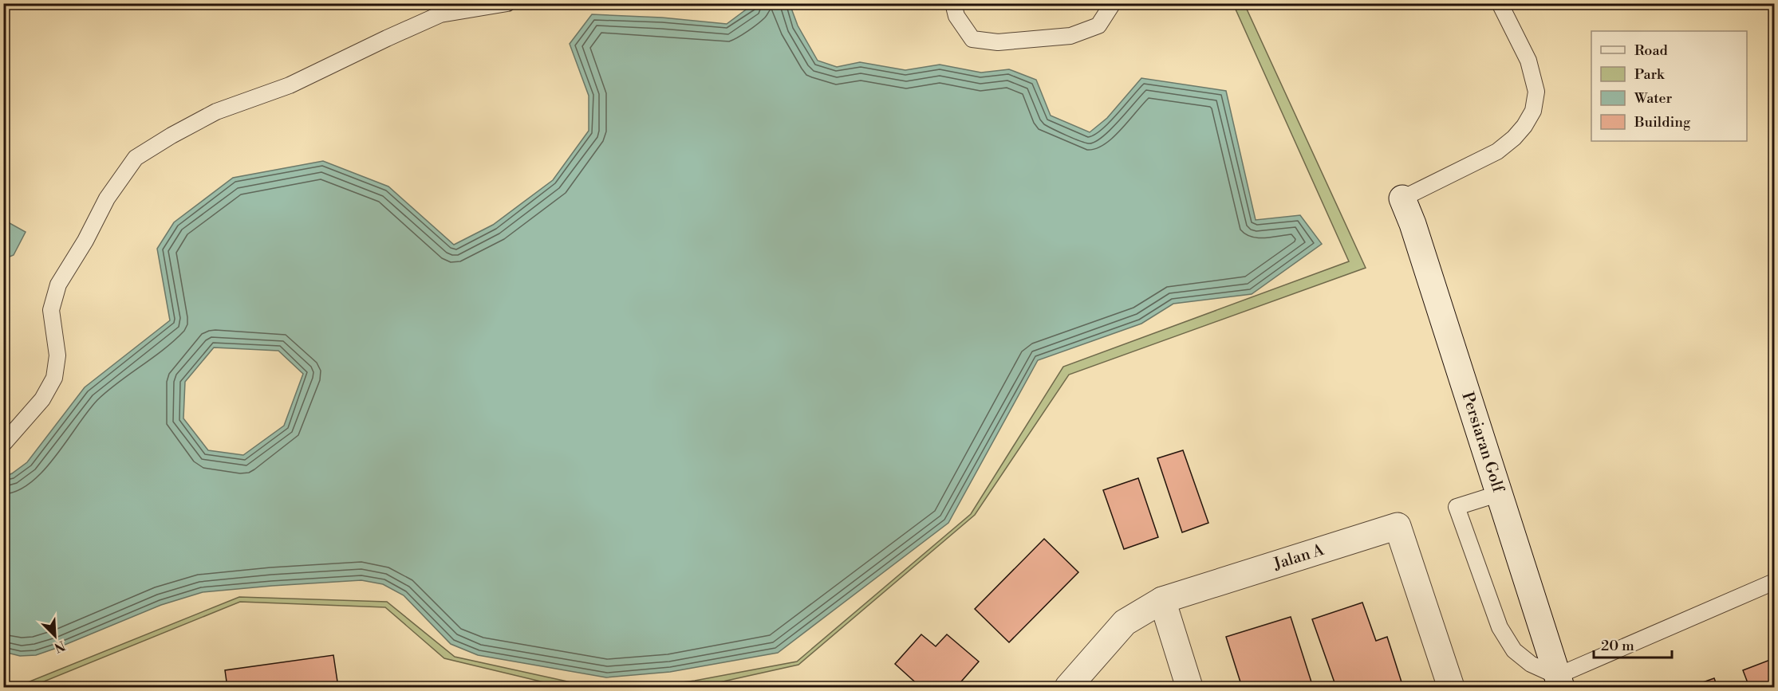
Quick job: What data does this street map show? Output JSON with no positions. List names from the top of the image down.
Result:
{
  "streets": {
    "street": ["Persiaran Golf", "Jalan A"]
  },
  "legend": [
    "Road",
    "Park",
    "Water",
    "Building"
  ],
  "scale_bar": "20 m",
  "north": "bottom right"
}
